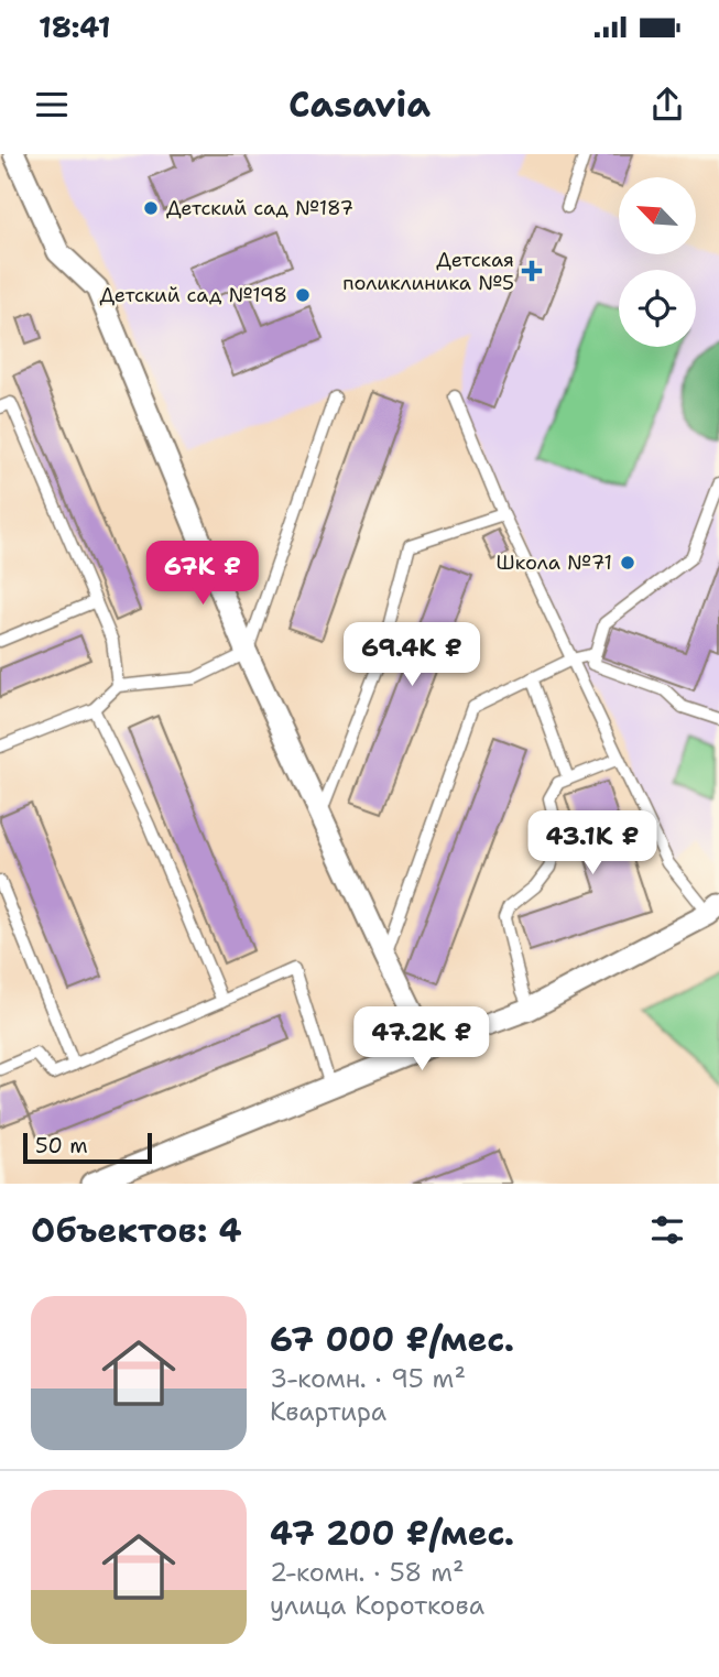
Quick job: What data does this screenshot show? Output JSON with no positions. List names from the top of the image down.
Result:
{
  "places": {
    "other": ["Детский сад №187", "Детский сад №198", "Школа №71"],
    "health": ["Детская поликлиника №5"]
  },
  "scale_bar": "50 m",
  "north": "top left",
  "page": {
    "status": "18:41",
    "header": "Casavia",
    "price": [
      "67K ₽",
      "69.4K ₽",
      "43.1K ₽",
      "47.2K ₽"
    ],
    "scale": "50 m",
    "heading": "Объектов: 4",
    "list": [
      {
        "name": "67 000 ₽/мес.",
        "note": "3-комн. · 95 m² · Квартира"
      },
      {
        "name": "47 200 ₽/мес.",
        "note": "2-комн. · 58 m² · улица Короткова"
      }
    ]
  }
}
